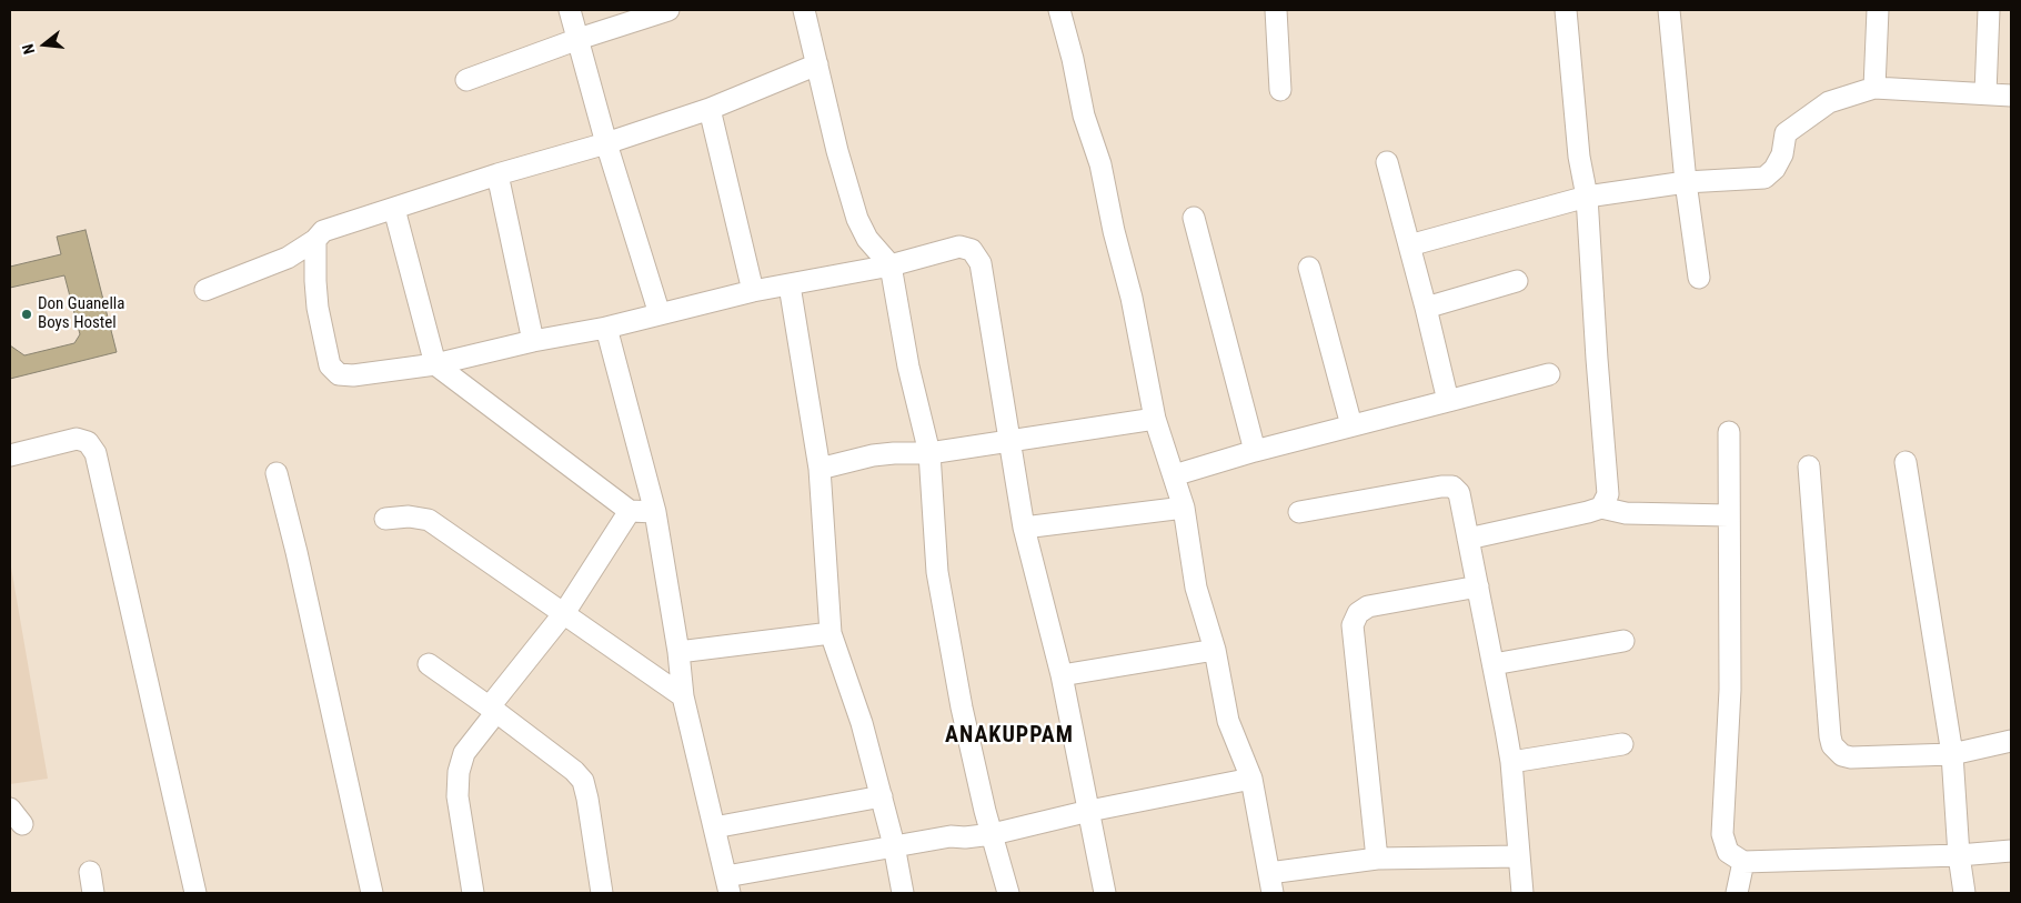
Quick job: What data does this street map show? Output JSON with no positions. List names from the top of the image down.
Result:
{
  "districts": ["ANAKUPPAM"],
  "places": ["Don Guanella Boys Hostel"],
  "north": "left"
}
